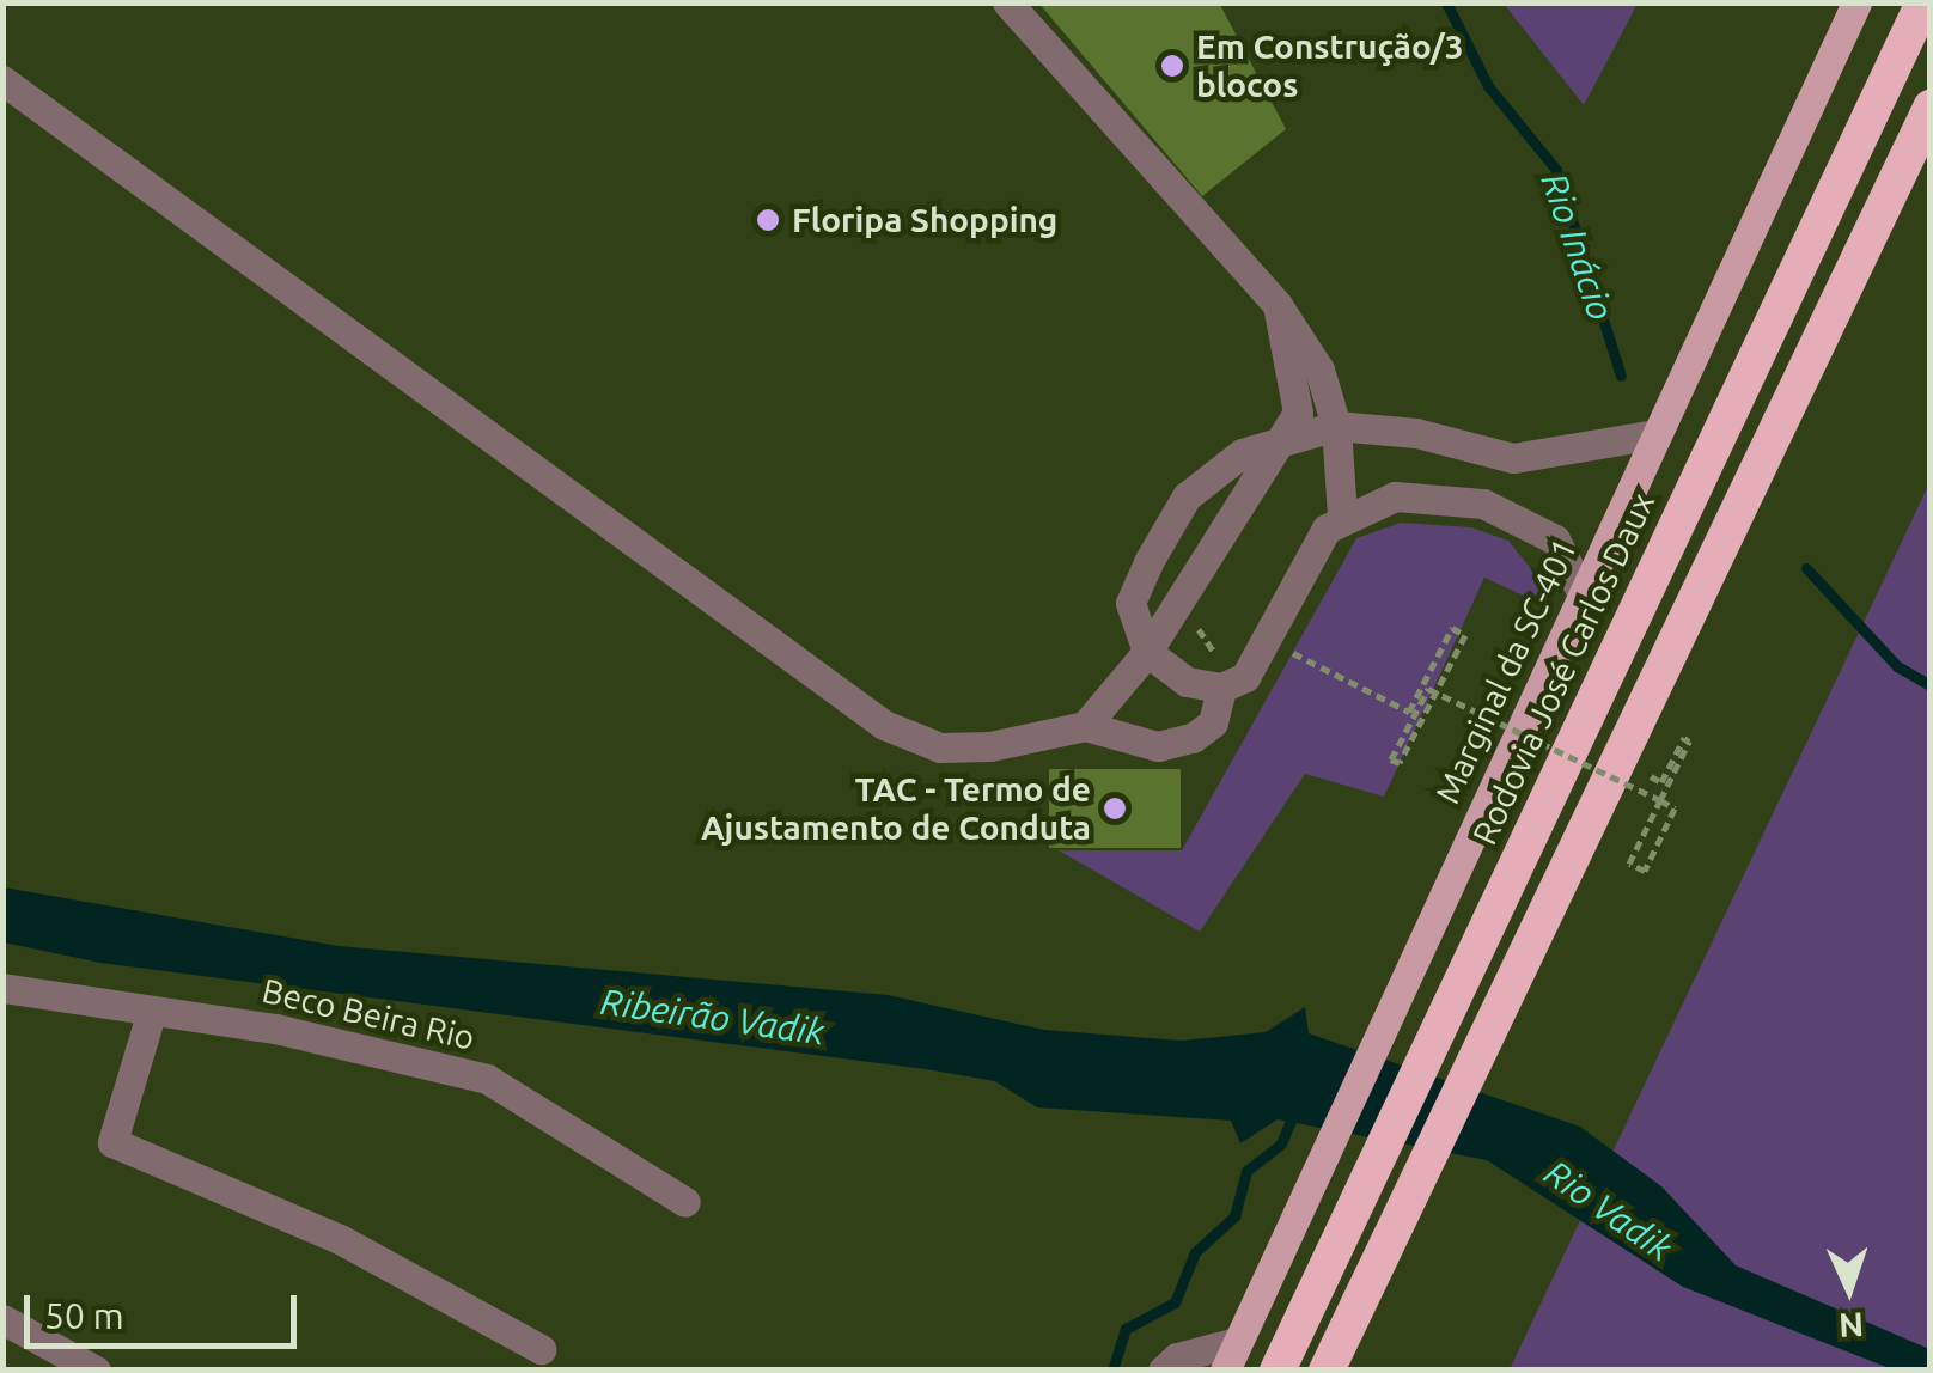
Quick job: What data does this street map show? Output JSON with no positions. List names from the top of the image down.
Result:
{
  "streets": {
    "highway": ["Rodovia José Carlos Daux"],
    "main road": ["Marginal da SC-401"],
    "lane": ["Beco Beira Rio"]
  },
  "water": ["Rio Inácio", "Ribeirão Vadik", "Rio Vadik"],
  "places": ["Em Construção/3 blocos", "Floripa Shopping", "TAC - Termo de Ajustamento de Conduta"],
  "scale_bar": "50 m",
  "north": "bottom"
}
